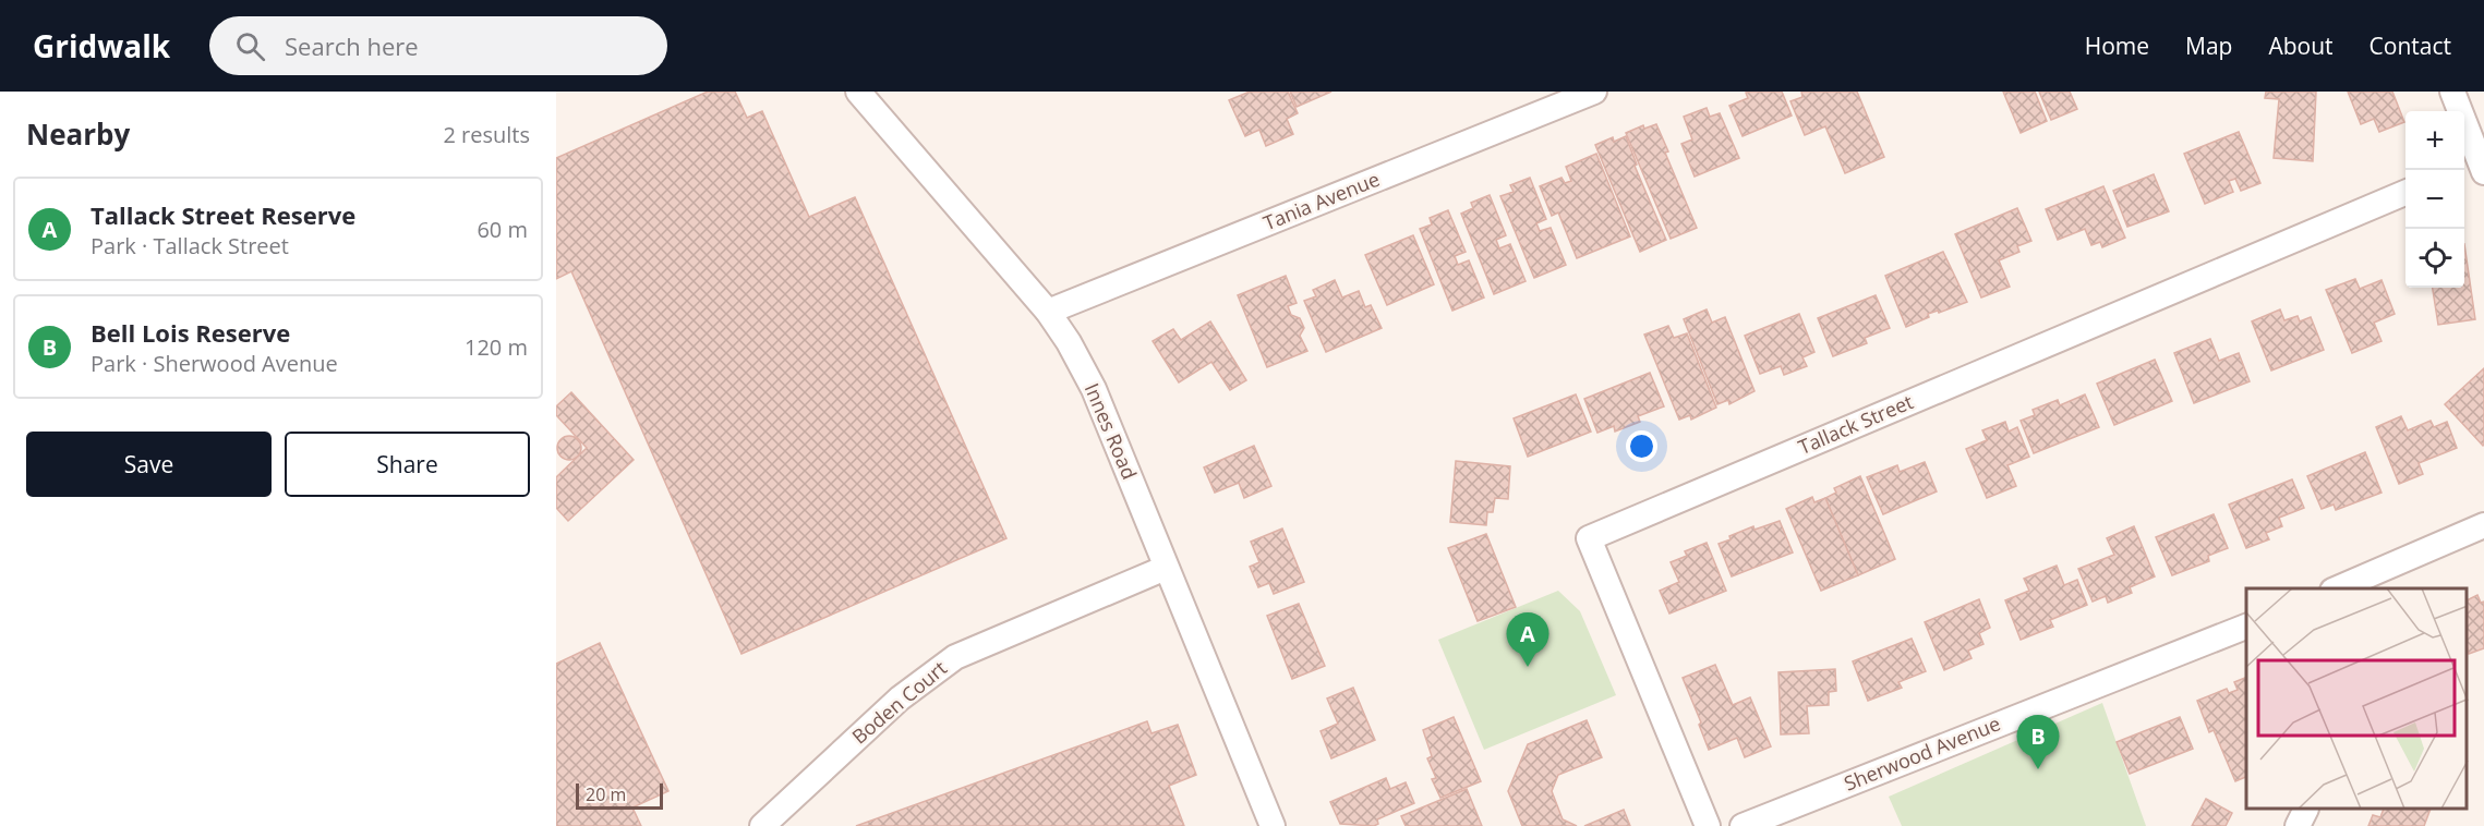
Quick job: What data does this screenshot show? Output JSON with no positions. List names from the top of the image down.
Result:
{
  "streets": {
    "street": [
      "Tania Avenue",
      "Tallack Street",
      "Innes Road",
      "Boden Court",
      "Sherwood Avenue"
    ]
  },
  "crossings": [
    ["Tania Avenue", "Innes Road"],
    ["Innes Road", "Boden Court"]
  ],
  "scale_bar": "20 m",
  "page": {
    "header": "Gridwalk",
    "search": "Search here",
    "nav": [
      "Home",
      "Map",
      "About",
      "Contact"
    ],
    "heading": ["Nearby", "2 results"],
    "map_buttons": ["+", "−"],
    "list": [
      {
        "mark": "A",
        "name": "Tallack Street Reserve",
        "note": "Park · Tallack Street",
        "value": "60 m"
      },
      {
        "mark": "B",
        "name": "Bell Lois Reserve",
        "note": "Park · Sherwood Avenue",
        "value": "120 m"
      }
    ],
    "buttons": ["Save", "Share"],
    "pins": ["A", "B"],
    "scale": "20 m"
  }
}
